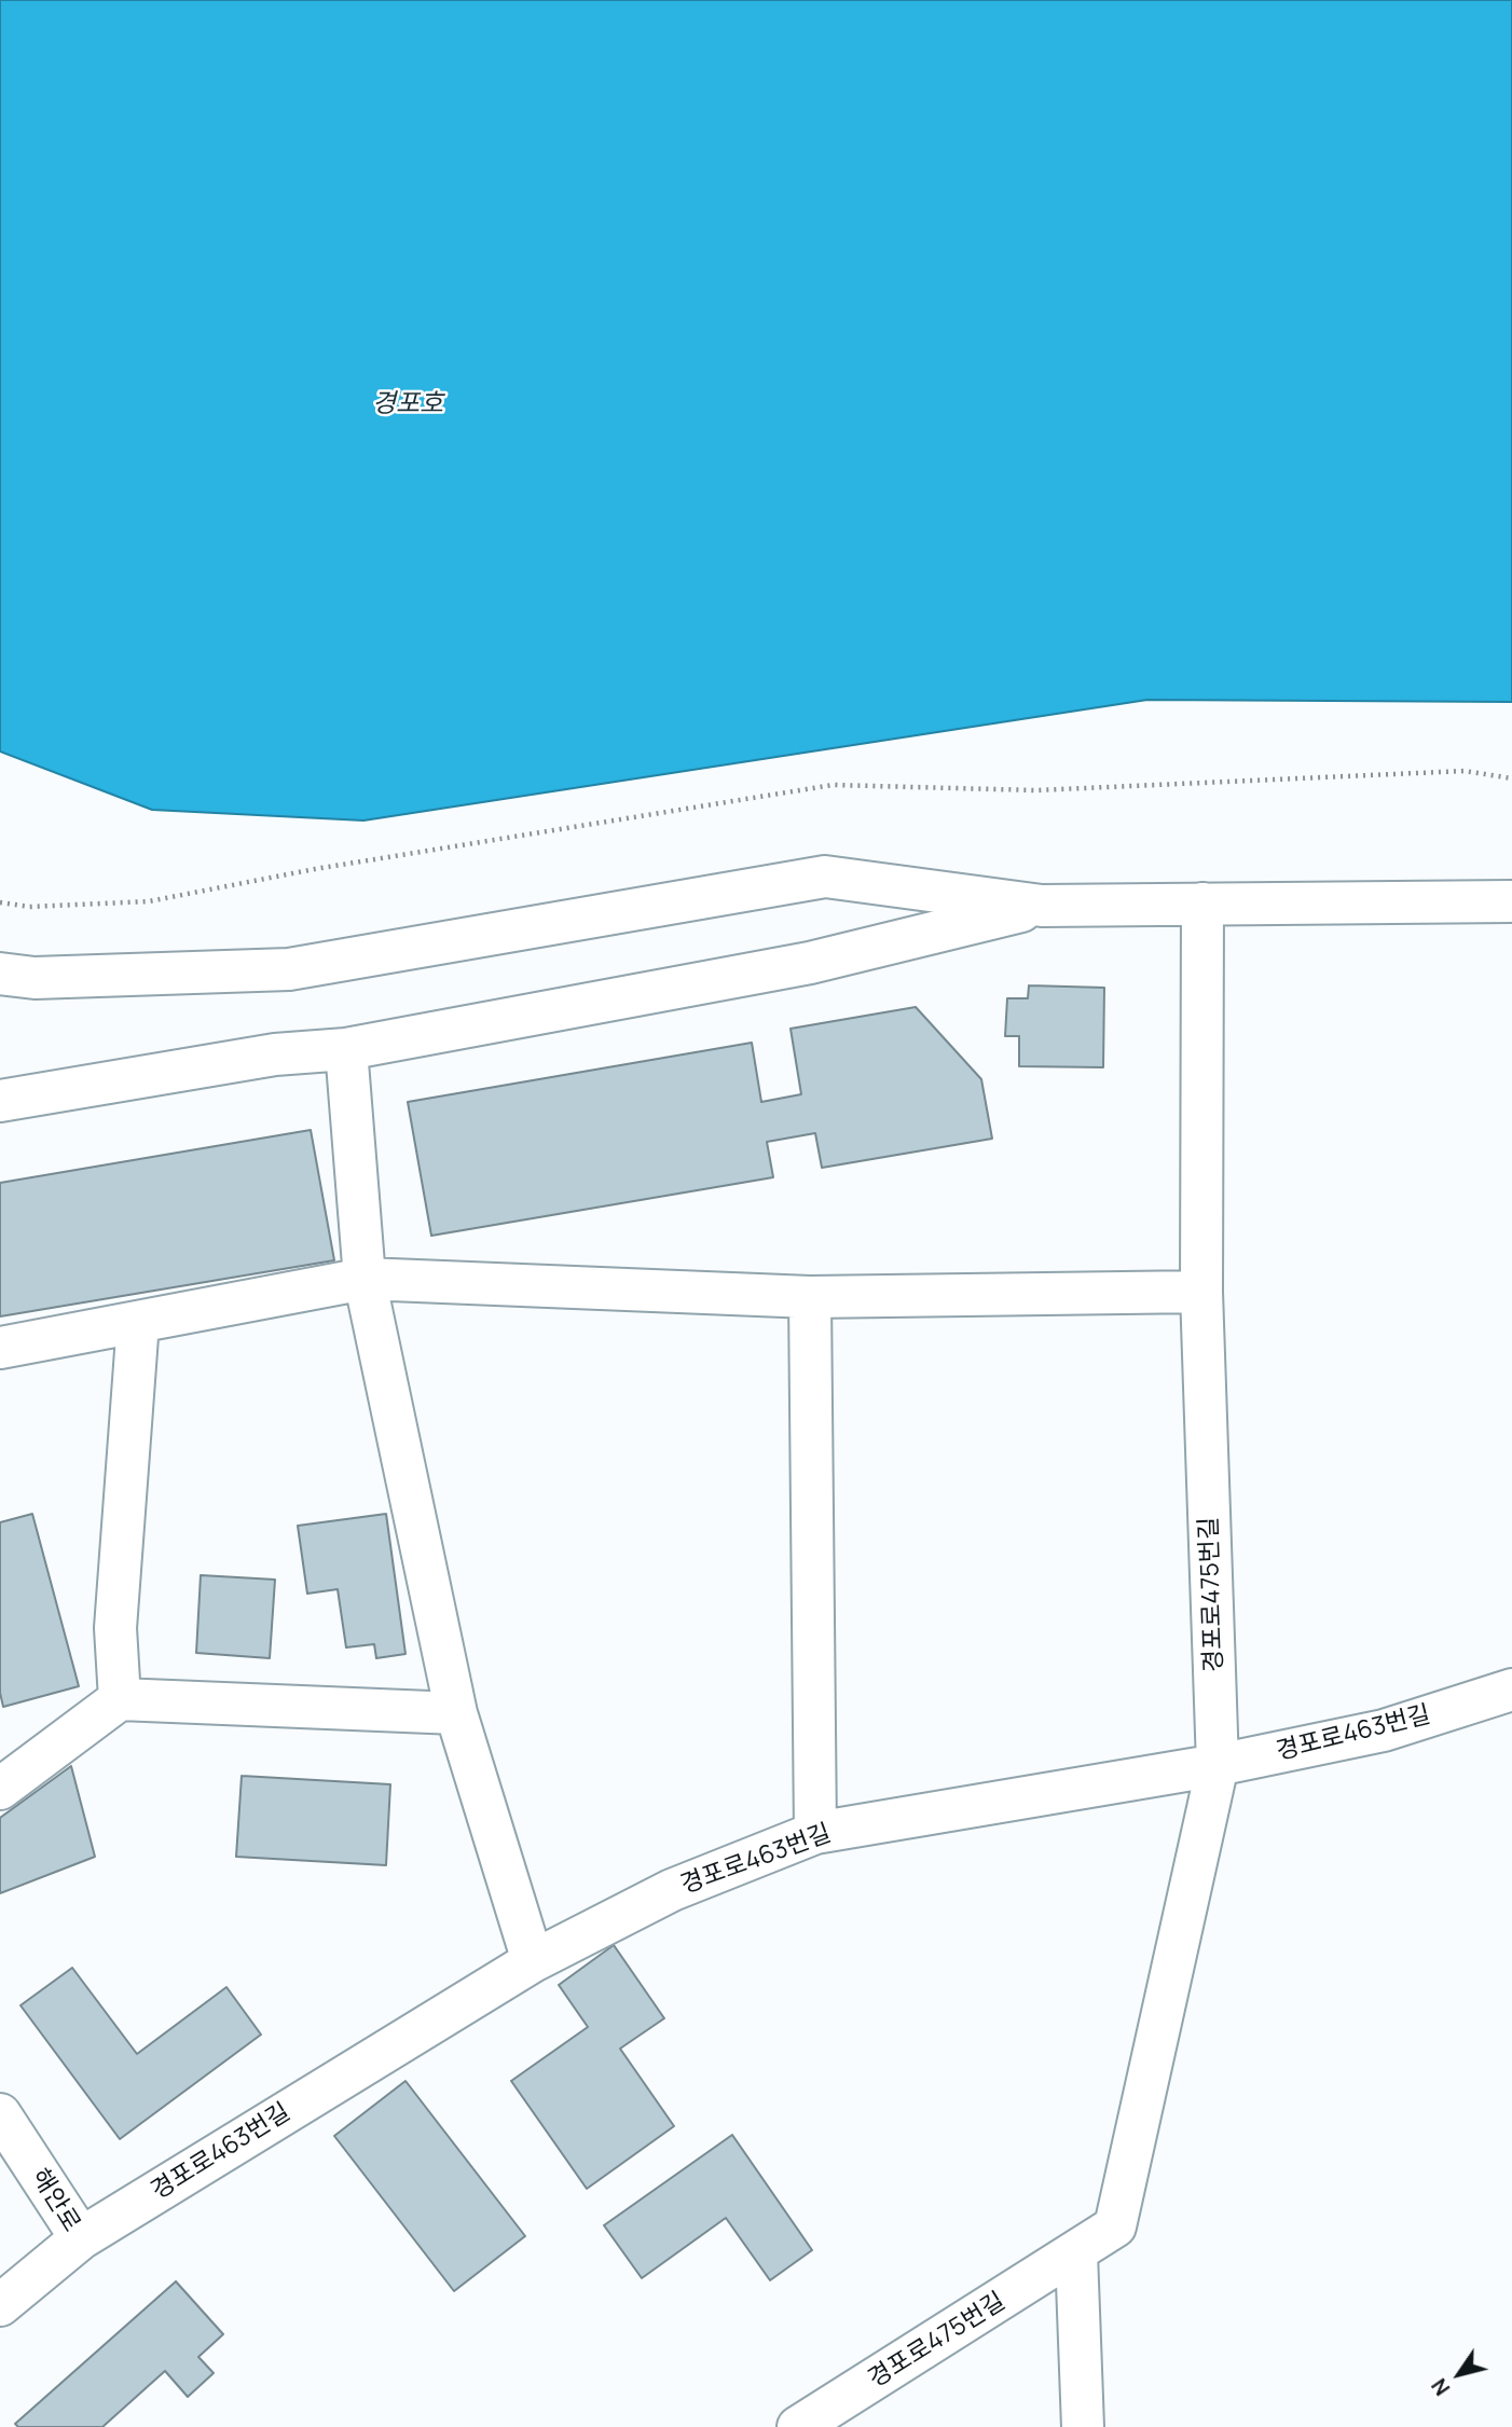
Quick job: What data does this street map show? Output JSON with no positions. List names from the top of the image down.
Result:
{
  "streets": {
    "street": ["경포로475번길", "경포로463번길", "해안로"]
  },
  "crossings": [
    ["경포로475번길", "경포로463번길"],
    ["경포로463번길", "해안로"]
  ],
  "water": ["경포호"],
  "north": "bottom left"
}
